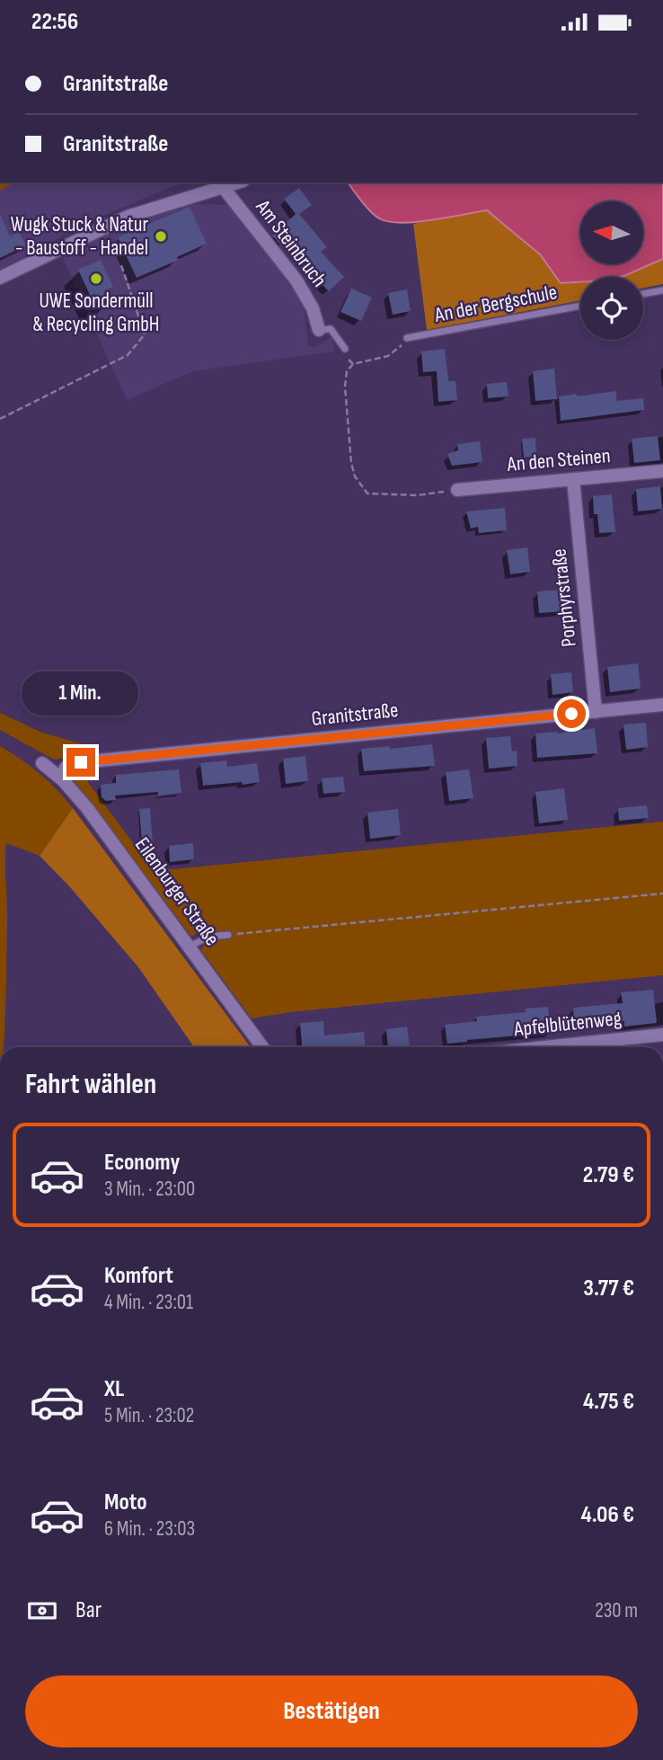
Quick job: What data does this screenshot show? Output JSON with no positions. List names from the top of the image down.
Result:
{
  "streets": {
    "street": [
      "Am Steinbruch",
      "An den Steinen",
      "Porphyrstraße",
      "Granitstraße",
      "Eilenburger Straße",
      "Apfelblütenweg"
    ],
    "lane": ["An der Bergschule"]
  },
  "crossings": [
    ["An den Steinen", "Porphyrstraße"],
    ["Porphyrstraße", "Granitstraße"],
    ["Granitstraße", "Eilenburger Straße"]
  ],
  "places": ["Wugk Stuck & Natur - Baustoff - Handel", "UWE Sondermüll & Recycling GmbH"],
  "north": "left",
  "page": {
    "status": "22:56",
    "banner": ["Granitstraße", "Granitstraße"],
    "bubble": "1 Min.",
    "heading": "Fahrt wählen",
    "list": [
      {
        "name": "Economy",
        "note": "3 Min. · 23:00",
        "value": "2.79 €"
      },
      {
        "name": "Komfort",
        "note": "4 Min. · 23:01",
        "value": "3.77 €"
      },
      {
        "name": "XL",
        "note": "5 Min. · 23:02",
        "value": "4.75 €"
      },
      {
        "name": "Moto",
        "note": "6 Min. · 23:03",
        "value": "4.06 €"
      }
    ],
    "pay": ["Bar", "230 m"],
    "buttons": "Bestätigen"
  }
}
